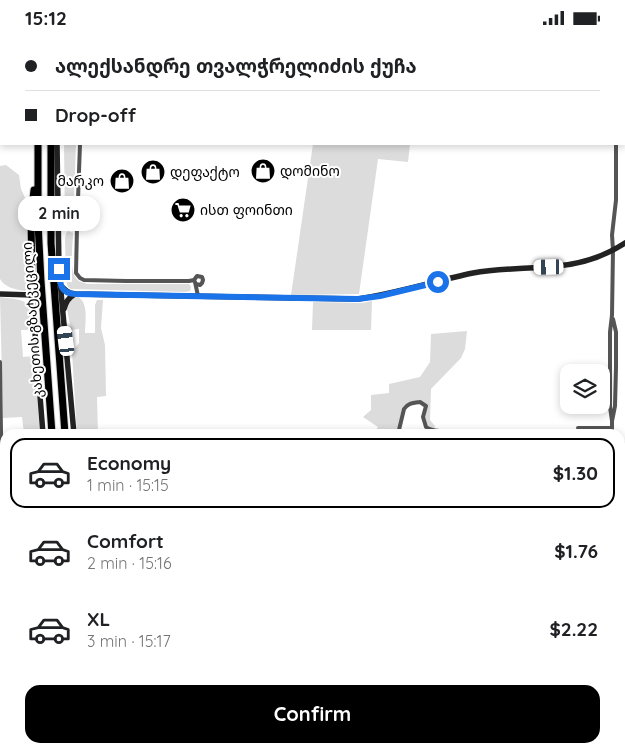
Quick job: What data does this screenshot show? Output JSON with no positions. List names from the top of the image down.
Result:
{
  "streets": {
    "highway": ["კახეთის გზატკეცილი"]
  },
  "places": {
    "shop": ["დომინო", "დეფაქტო", "მარკო"],
    "supermarket": ["ისთ ფოინთი"]
  },
  "page": {
    "status": "15:12",
    "banner": ["ალექსანდრე თვალჭრელიძის ქუჩა", "Drop-off"],
    "bubble": "2 min",
    "list": [
      {
        "name": "Economy",
        "note": "1 min · 15:15",
        "value": "$1.30"
      },
      {
        "name": "Comfort",
        "note": "2 min · 15:16",
        "value": "$1.76"
      },
      {
        "name": "XL",
        "note": "3 min · 15:17",
        "value": "$2.22"
      }
    ],
    "buttons": "Confirm"
  }
}
